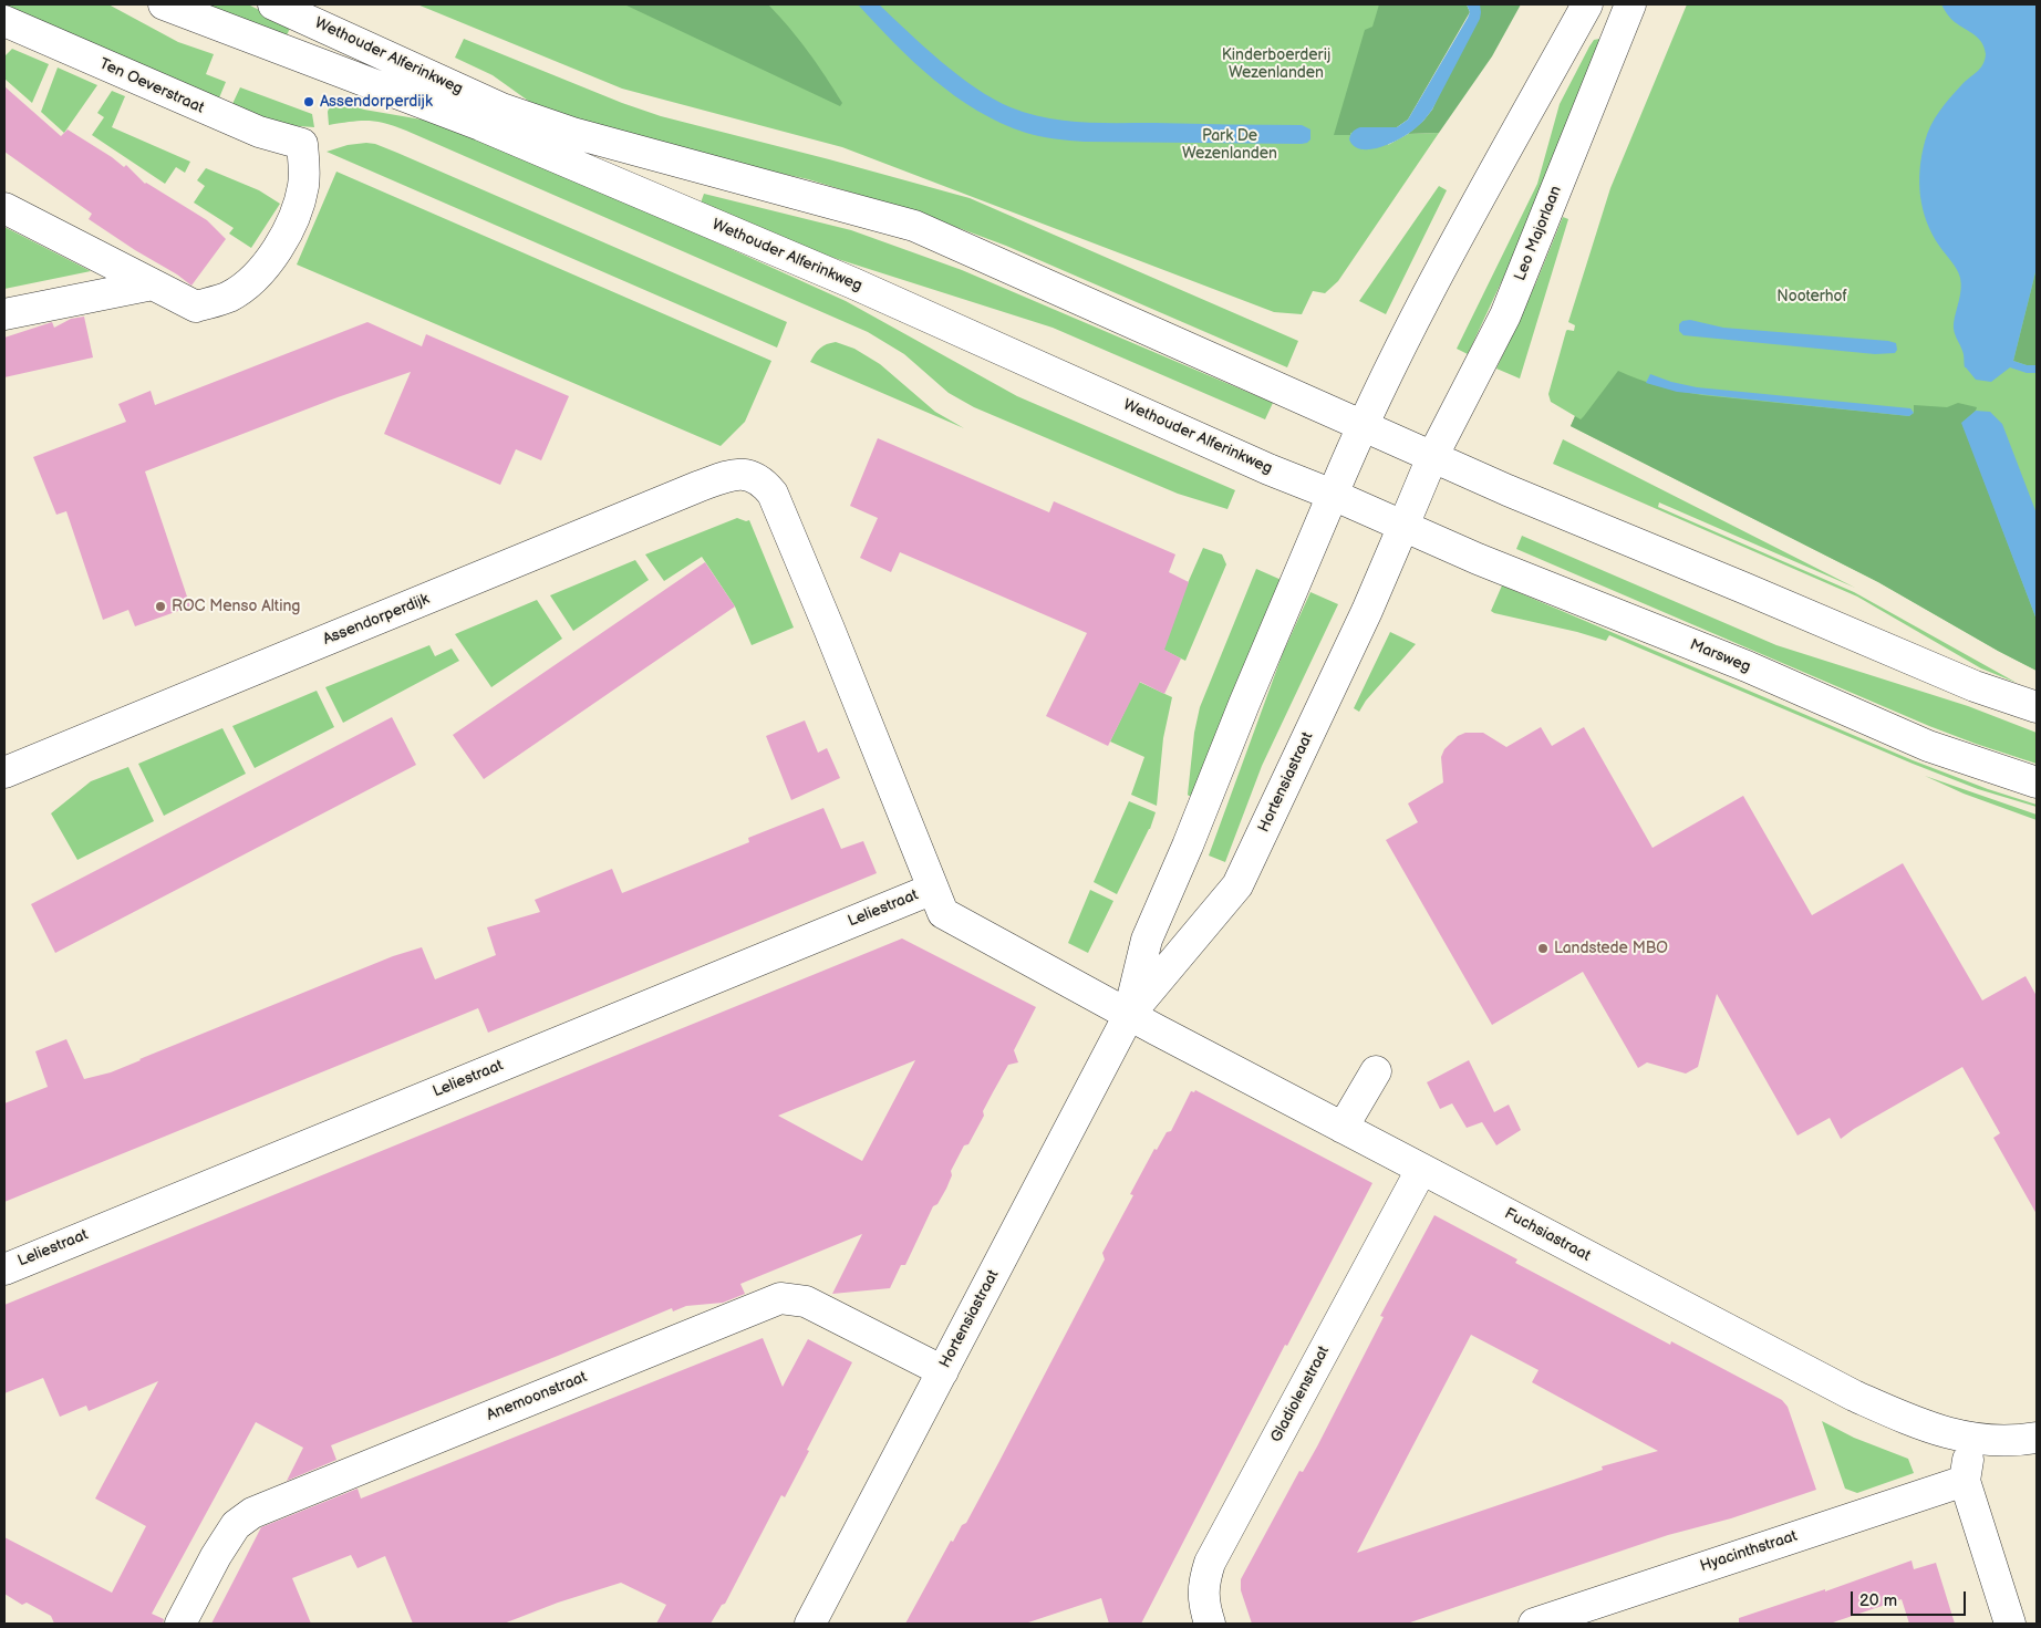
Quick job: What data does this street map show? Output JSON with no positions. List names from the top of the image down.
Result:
{
  "streets": {
    "street": [
      "Wethouder Alferinkweg",
      "Ten Oeverstraat",
      "Leo Majorlaan",
      "Assendorperdijk",
      "Marsweg",
      "Hortensiastraat",
      "Leliestraat",
      "Fuchsiastraat",
      "Gladiolenstraat",
      "Anemoonstraat",
      "Hyacinthstraat"
    ]
  },
  "crossings": [
    ["Wethouder Alferinkweg", "Leo Majorlaan"],
    ["Wethouder Alferinkweg", "Marsweg"],
    ["Wethouder Alferinkweg", "Hortensiastraat"],
    ["Leo Majorlaan", "Marsweg"],
    ["Leo Majorlaan", "Hortensiastraat"],
    ["Assendorperdijk", "Leliestraat"],
    ["Marsweg", "Hortensiastraat"],
    ["Hortensiastraat", "Leliestraat"],
    ["Hortensiastraat", "Fuchsiastraat"],
    ["Hortensiastraat", "Anemoonstraat"],
    ["Leliestraat", "Fuchsiastraat"],
    ["Fuchsiastraat", "Gladiolenstraat"]
  ],
  "parks": ["Kinderboerderij Wezenlanden", "Park De Wezenlanden", "Nooterhof"],
  "places": ["Assendorperdijk", "ROC Menso Alting", "Landstede MBO"],
  "scale_bar": "20 m"
}
